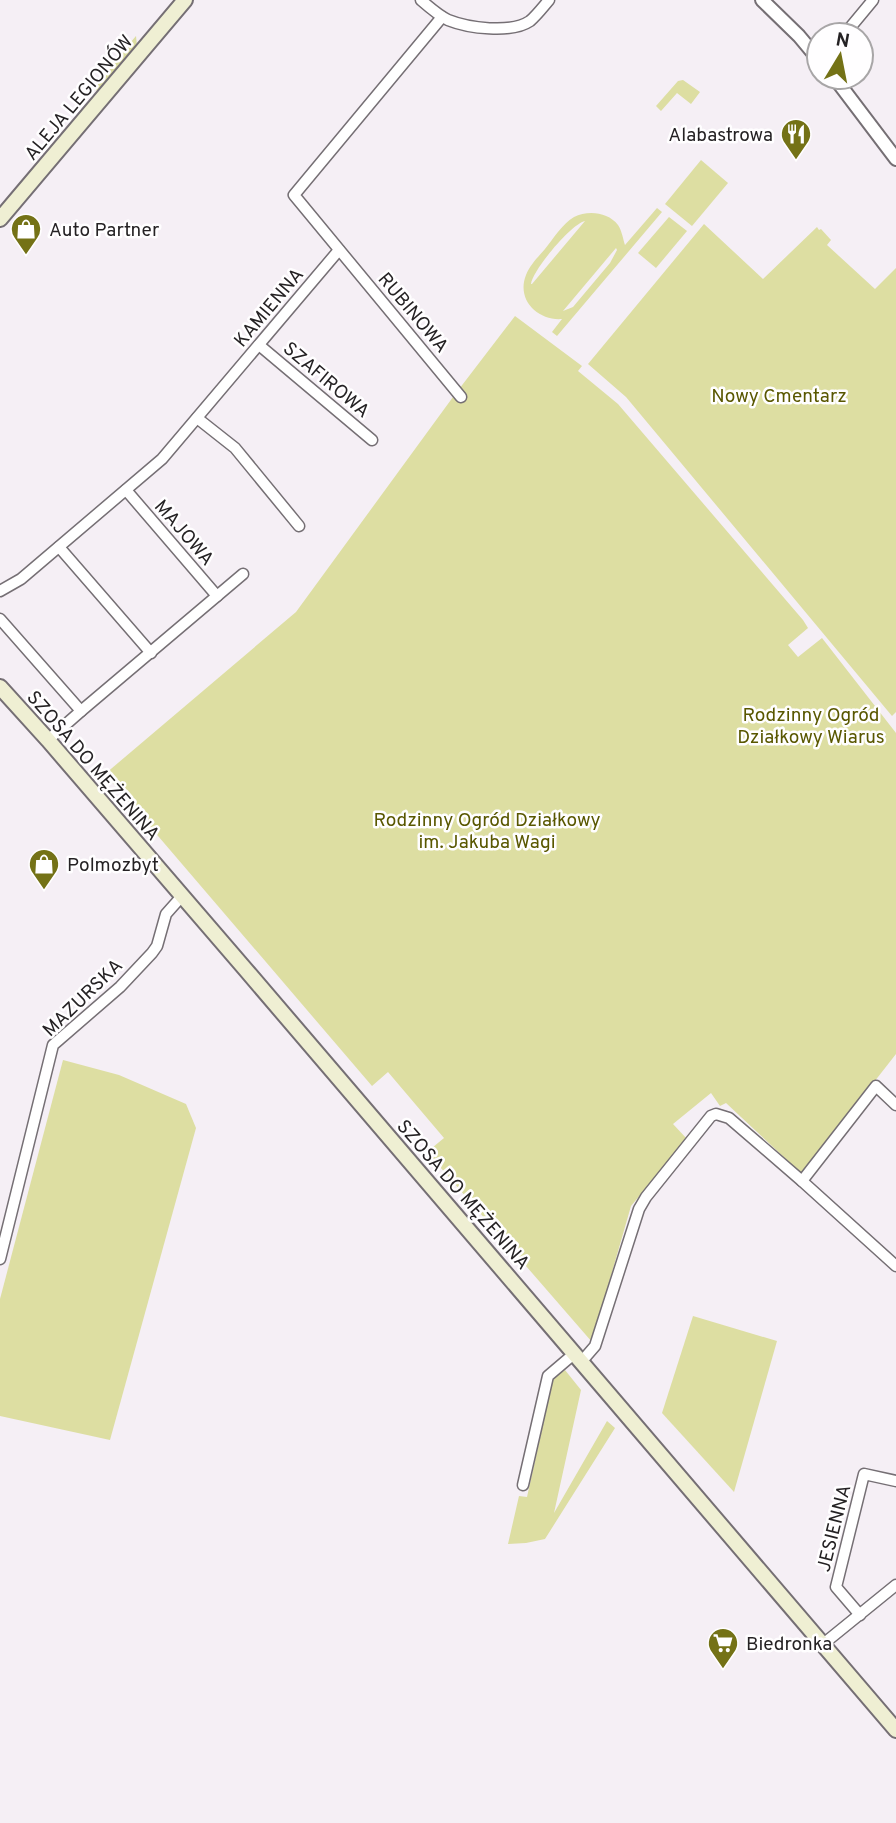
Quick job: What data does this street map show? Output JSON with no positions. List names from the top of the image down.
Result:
{
  "streets": {
    "main road": ["ALEJA LEGIONÓW", "SZOSA DO MĘŻENINA"],
    "street": [
      "KAMIENNA",
      "RUBINOWA",
      "SZAFIROWA",
      "MAJOWA",
      "MAZURSKA",
      "JESIENNA"
    ]
  },
  "crossings": [
    ["KAMIENNA", "RUBINOWA"],
    ["KAMIENNA", "SZAFIROWA"],
    ["KAMIENNA", "MAJOWA"],
    ["SZOSA DO MĘŻENINA", "MAZURSKA"]
  ],
  "parks": ["Nowy Cmentarz", "Rodzinny Ogród Działkowy Wiarus", "Rodzinny Ogród Działkowy im. Jakuba Wagi"],
  "places": {
    "restaurant": ["Alabastrowa"],
    "shop": ["Auto Partner", "Polmozbyt"],
    "supermarket": ["Biedronka"]
  },
  "north": "top"
}
